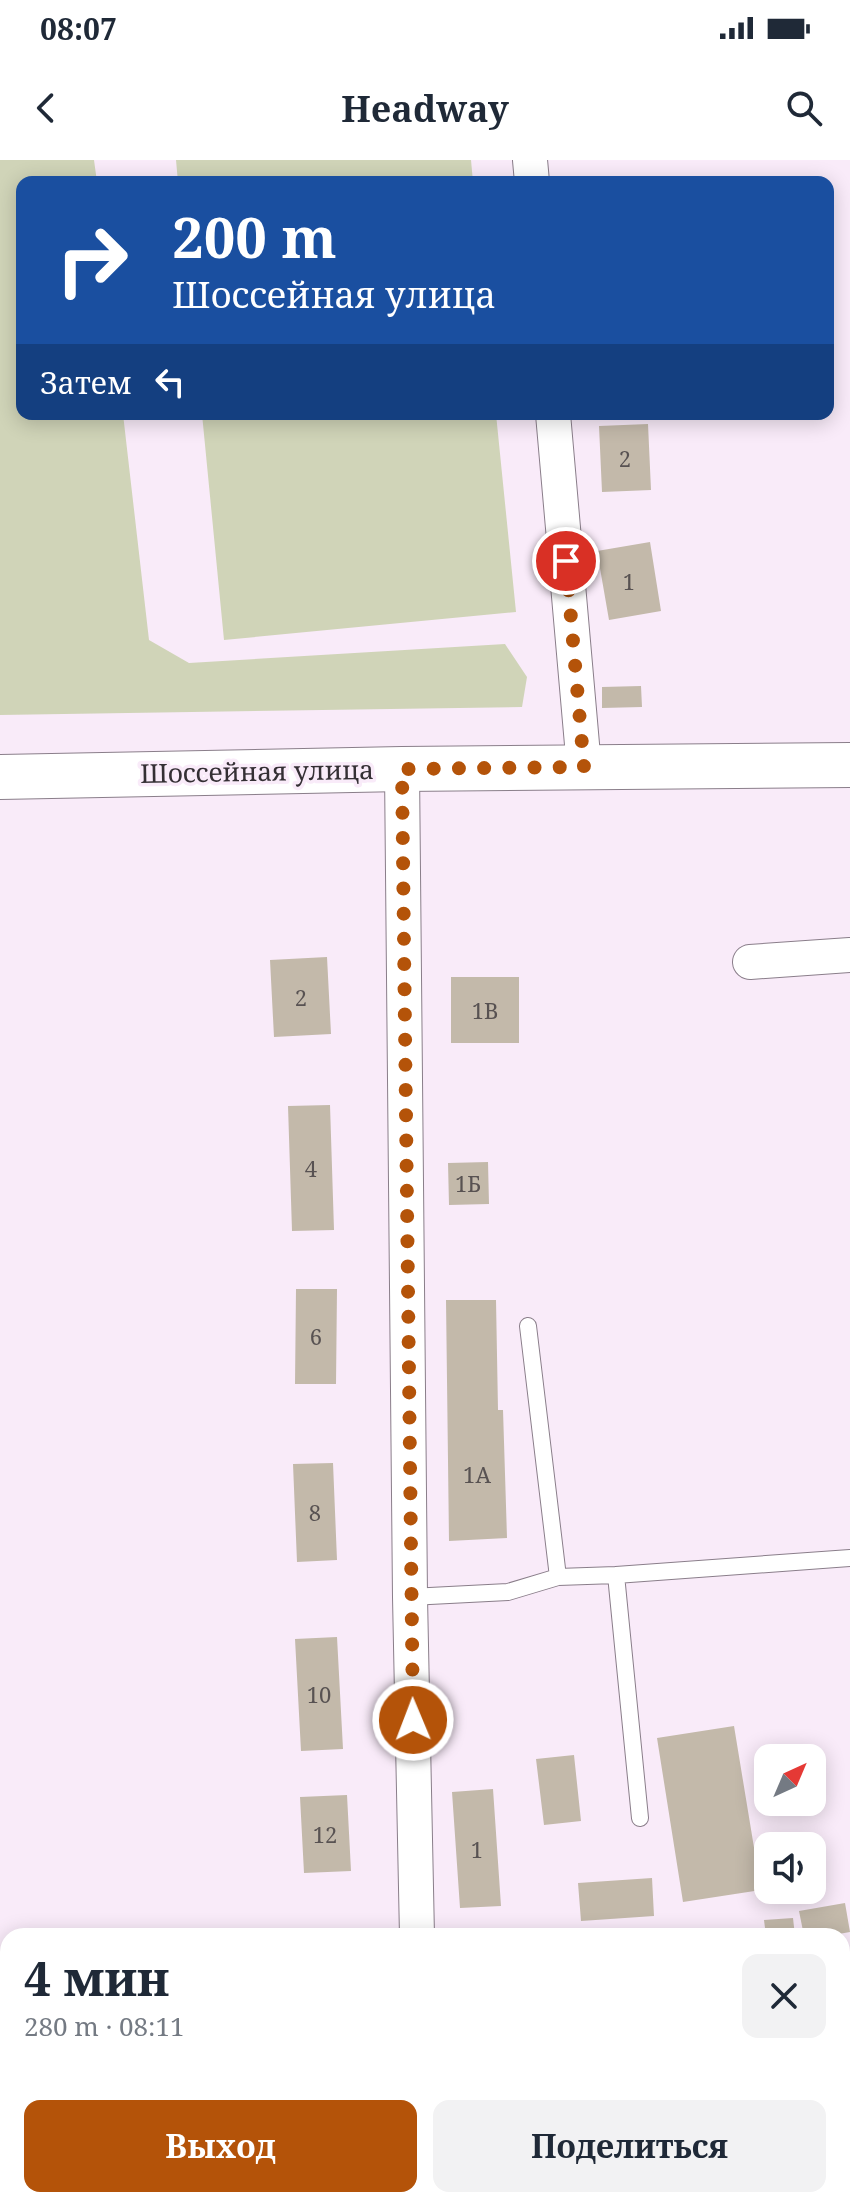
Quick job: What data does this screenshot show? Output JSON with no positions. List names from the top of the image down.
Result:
{
  "streets": {
    "street": ["Шоссейная улица"]
  },
  "house_numbers": [
    "2",
    "1",
    "2",
    "1В",
    "4",
    "1Б",
    "6",
    "1А",
    "8",
    "10",
    "12",
    "1"
  ],
  "north": "top right",
  "page": {
    "status": "08:07",
    "header": "Headway",
    "turn": ["200 m", "Шоссейная улица"],
    "then": "Затем",
    "heading": ["4 мин", "280 m · 08:11"],
    "buttons": ["Выход", "Поделиться"]
  }
}
